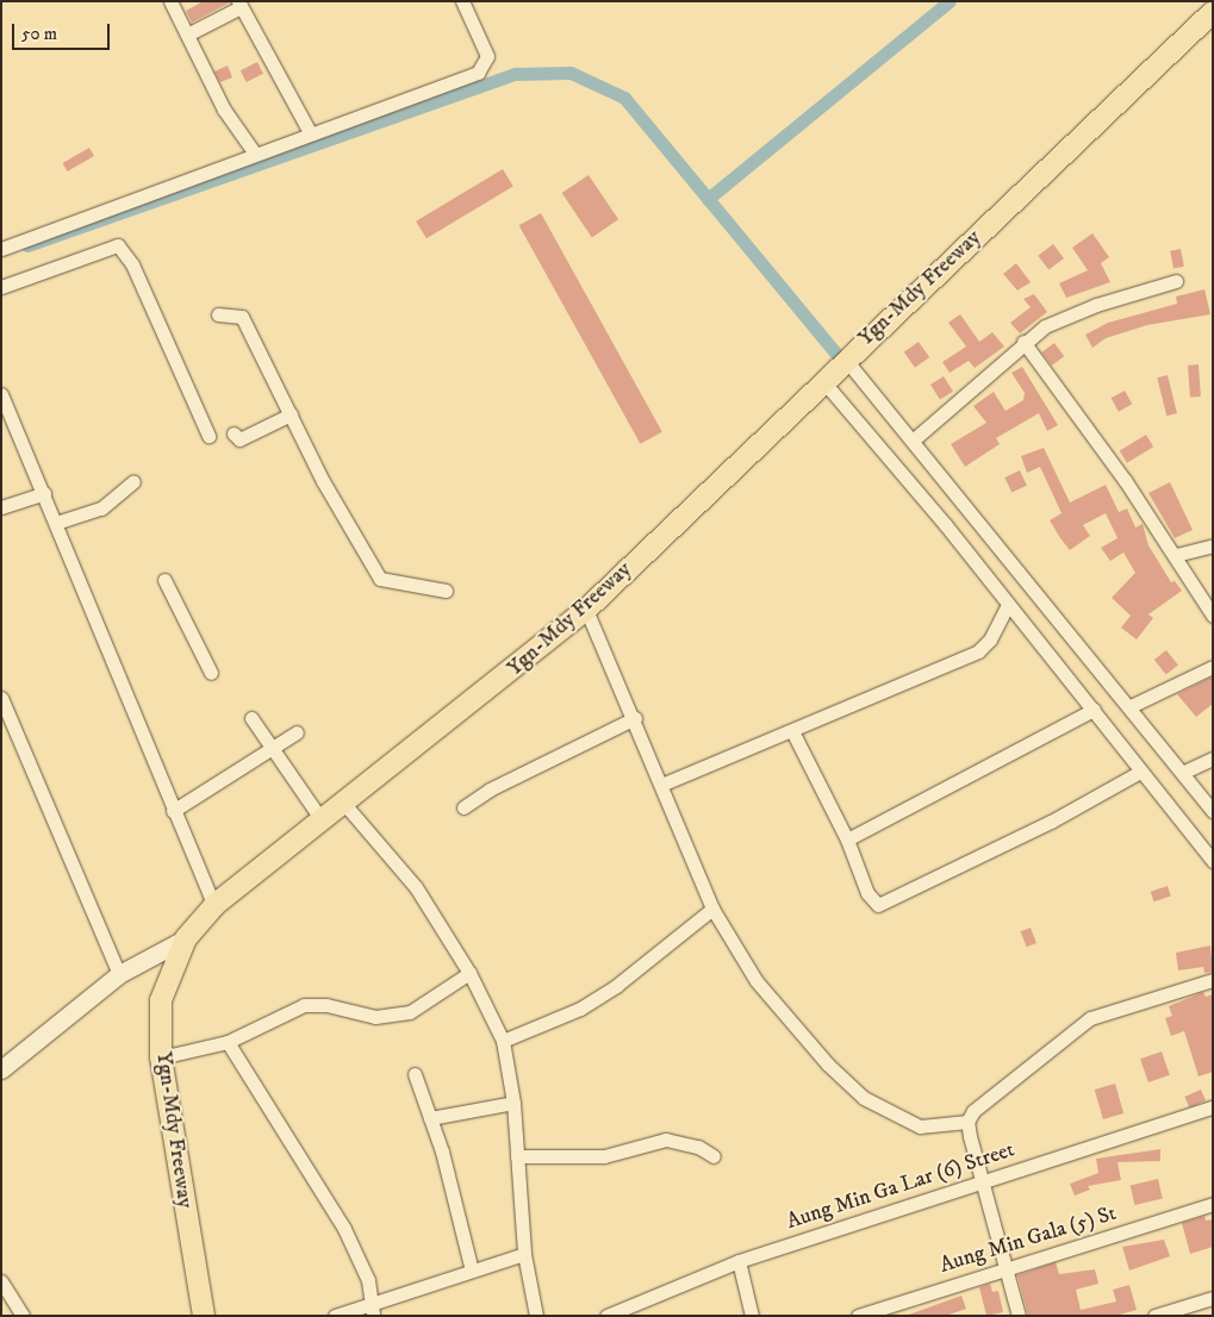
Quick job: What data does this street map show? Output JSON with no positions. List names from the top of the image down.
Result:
{
  "streets": {
    "main road": ["Ygn-Mdy Freeway"],
    "street": ["Aung Min Ga Lar (6) Street", "Aung Min Gala (5) St"]
  },
  "scale_bar": "50 m"
}
